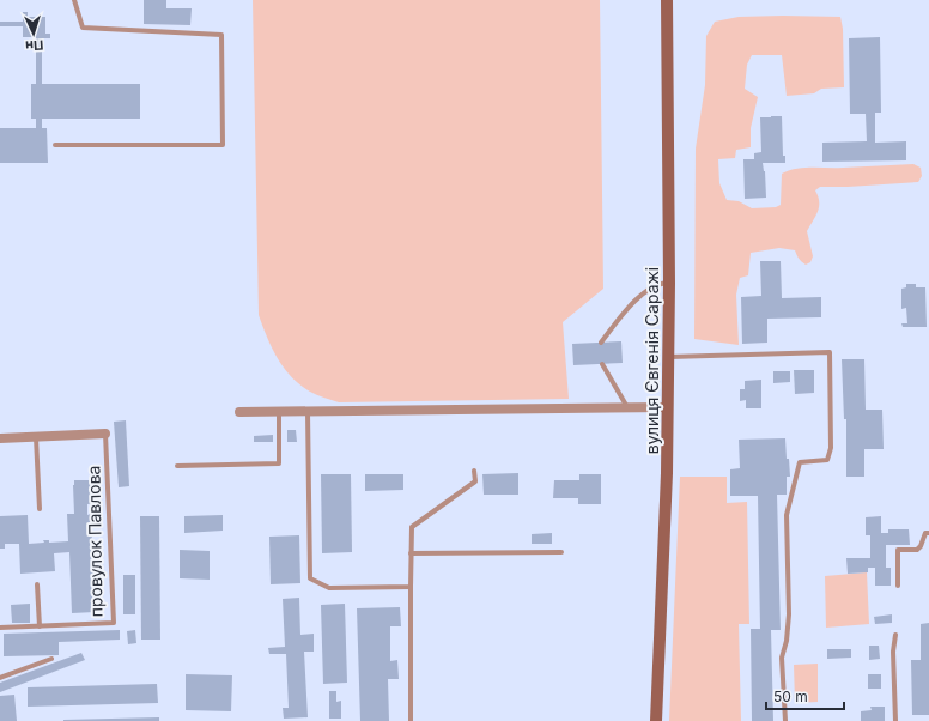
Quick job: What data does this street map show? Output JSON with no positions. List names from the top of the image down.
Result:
{
  "streets": {
    "main road": ["вулиця Євгенія Саражі"],
    "lane": ["провулок Павлова"]
  },
  "scale_bar": "50 m",
  "north": "bottom"
}
